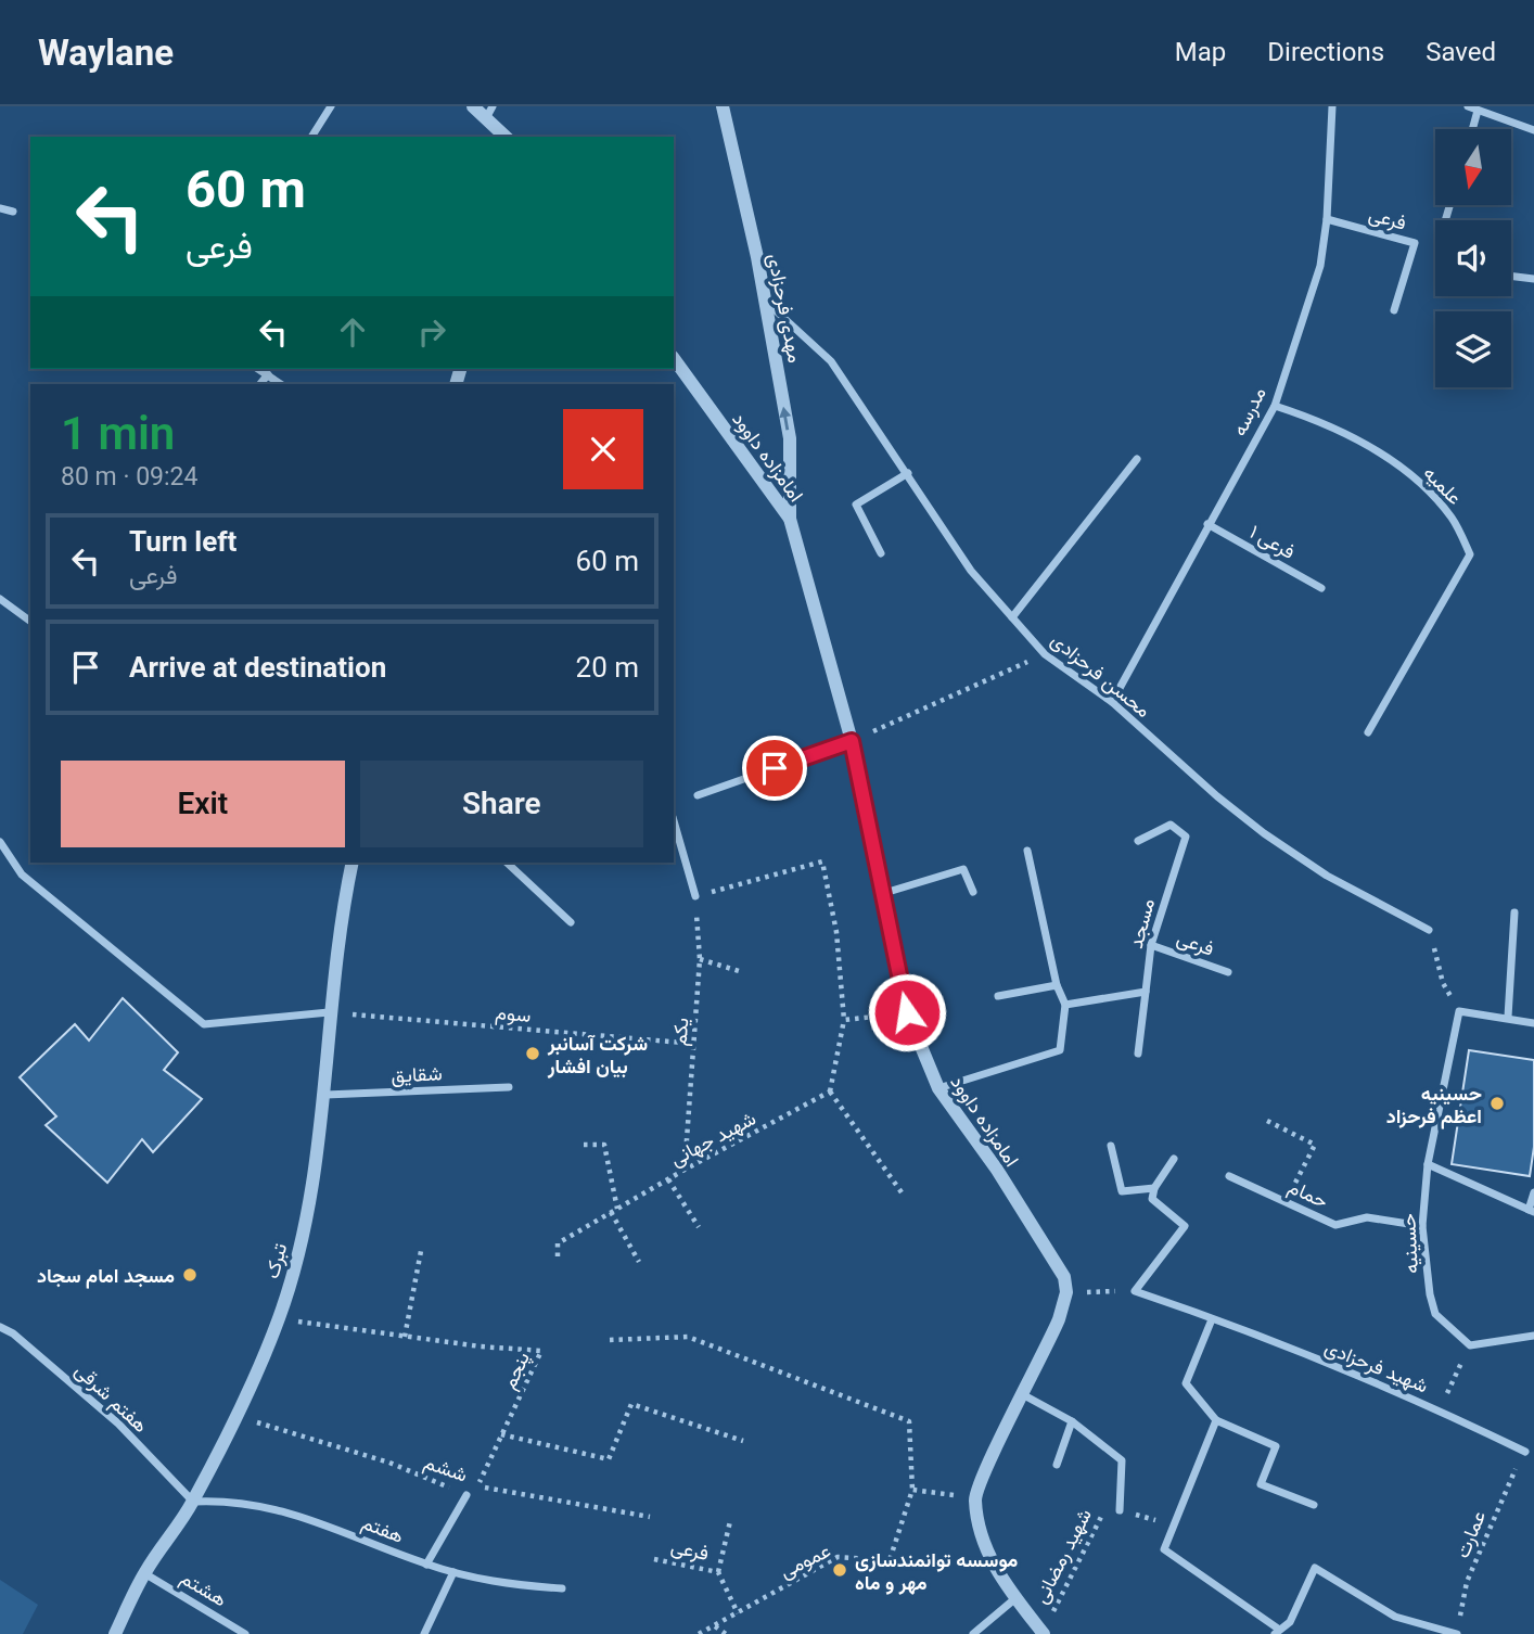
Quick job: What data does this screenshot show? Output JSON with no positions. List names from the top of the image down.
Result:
{
  "streets": {
    "street": [
      "فرعی",
      "مهدی فرحزادی",
      "مدرسه",
      "امامزاده داوود",
      "علمیه",
      "فرعی ۱",
      "محسن فرحزادی",
      "مسجد",
      "شقایق",
      "حمام",
      "حسینیه",
      "تبرک",
      "شهید فرحزادی",
      "هفتم شرقی",
      "هفتم",
      "شهید رمضانی",
      "هشتم"
    ],
    "path": [
      "سوم",
      "یکم",
      "شهید جهانی",
      "پنجم",
      "ششم",
      "عمارت",
      "عمومی"
    ]
  },
  "crossings": [
    ["فرعی", "مدرسه"],
    ["فرعی", "مسجد"],
    ["فرعی", "عمومی"],
    ["مهدی فرحزادی", "امامزاده داوود"],
    ["مهدی فرحزادی", "محسن فرحزادی"],
    ["مدرسه", "علمیه"],
    ["مدرسه", "فرعی ۱"],
    ["مدرسه", "محسن فرحزادی"],
    ["سوم", "یکم"],
    ["سوم", "تبرک"],
    ["یکم", "شهید جهانی"],
    ["شقایق", "تبرک"],
    ["حمام", "حسینیه"],
    ["تبرک", "پنجم"],
    ["تبرک", "هفتم شرقی"],
    ["تبرک", "ششم"],
    ["تبرک", "هفتم"],
    ["تبرک", "هشتم"],
    ["شهید فرحزادی", "عمارت"],
    ["پنجم", "ششم"],
    ["هفتم شرقی", "هفتم"]
  ],
  "one_way": ["مهدی فرحزادی"],
  "places": [
    "شرکت آسانبر بیان افشار",
    "حسینیه اعظم فرحزاد",
    "مسجد امام سجاد",
    "موسسه توانمندسازی مهر و ماه"
  ],
  "north": "bottom",
  "page": {
    "header": "Waylane",
    "nav": ["Map", "Directions", "Saved"],
    "turn": ["60 m", "فرعی"],
    "heading": ["1 min", "80 m · 09:24"],
    "list": [
      {
        "name": "Turn left",
        "note": "فرعی",
        "value": "60 m"
      },
      {
        "name": "Arrive at destination",
        "value": "20 m"
      }
    ],
    "buttons": ["Exit", "Share"]
  }
}
